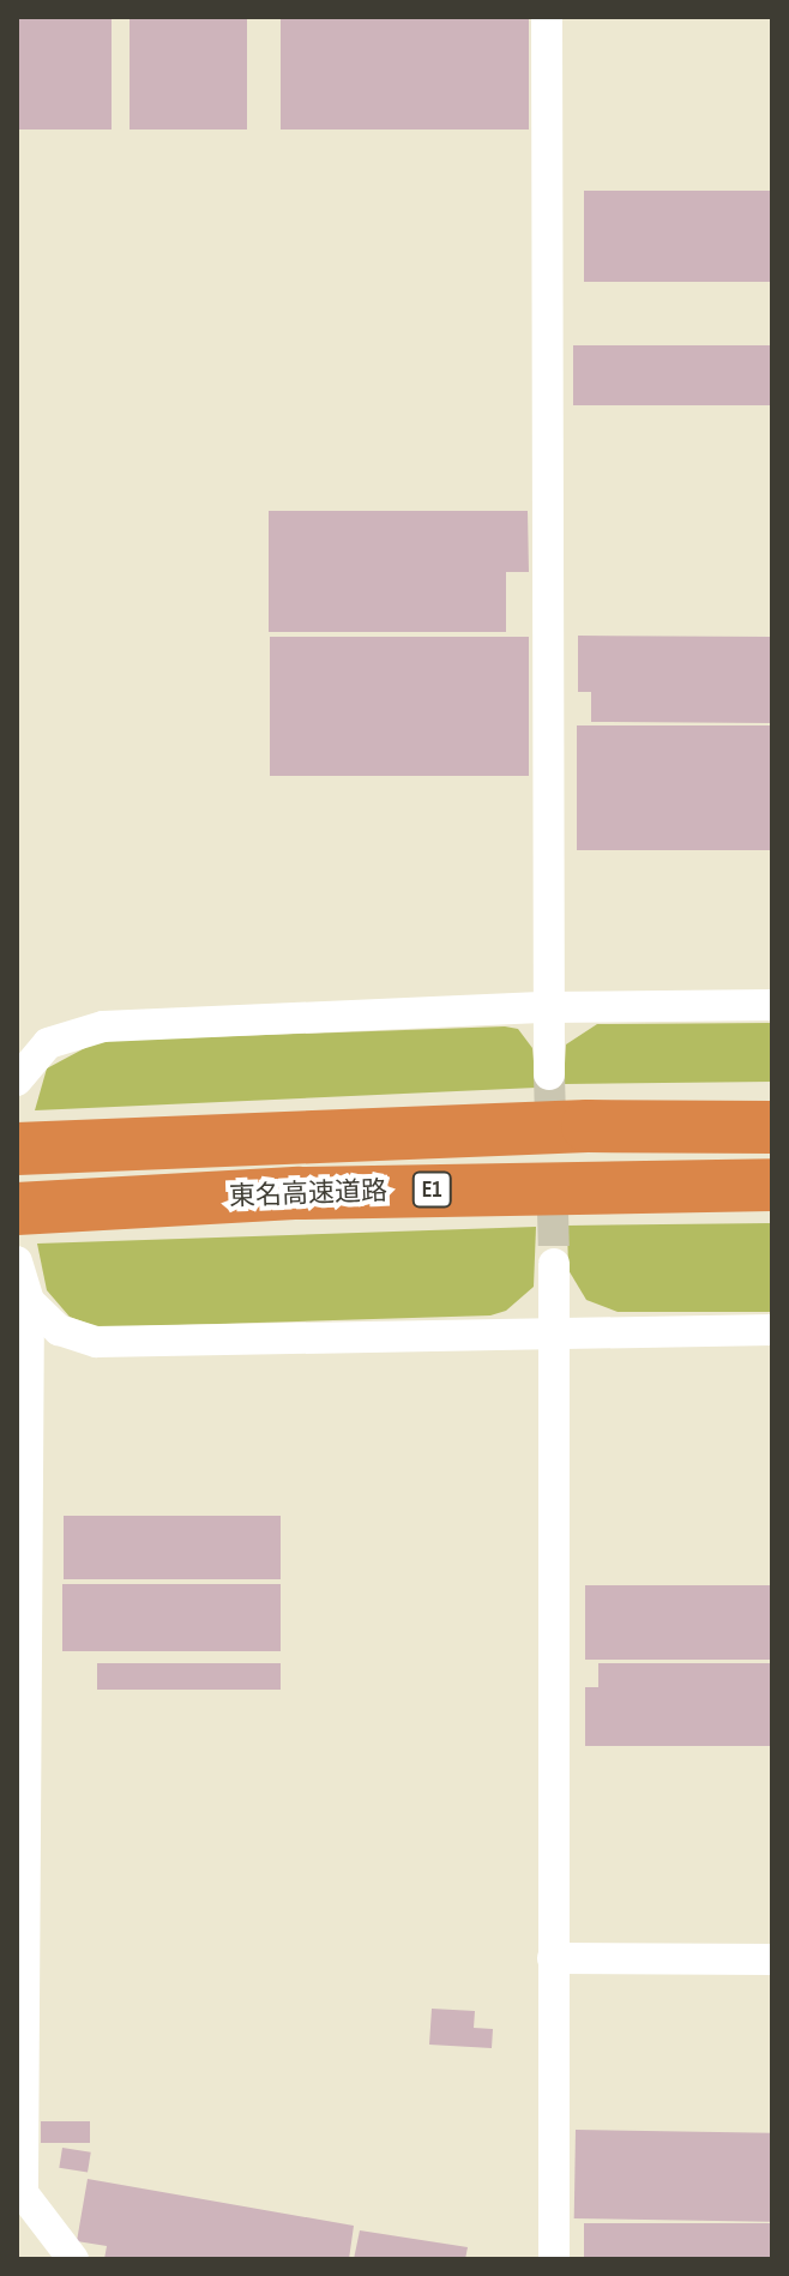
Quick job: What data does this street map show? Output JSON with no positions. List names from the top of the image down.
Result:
{
  "streets": {
    "highway": ["E1", "東名高速道路"]
  }
}
